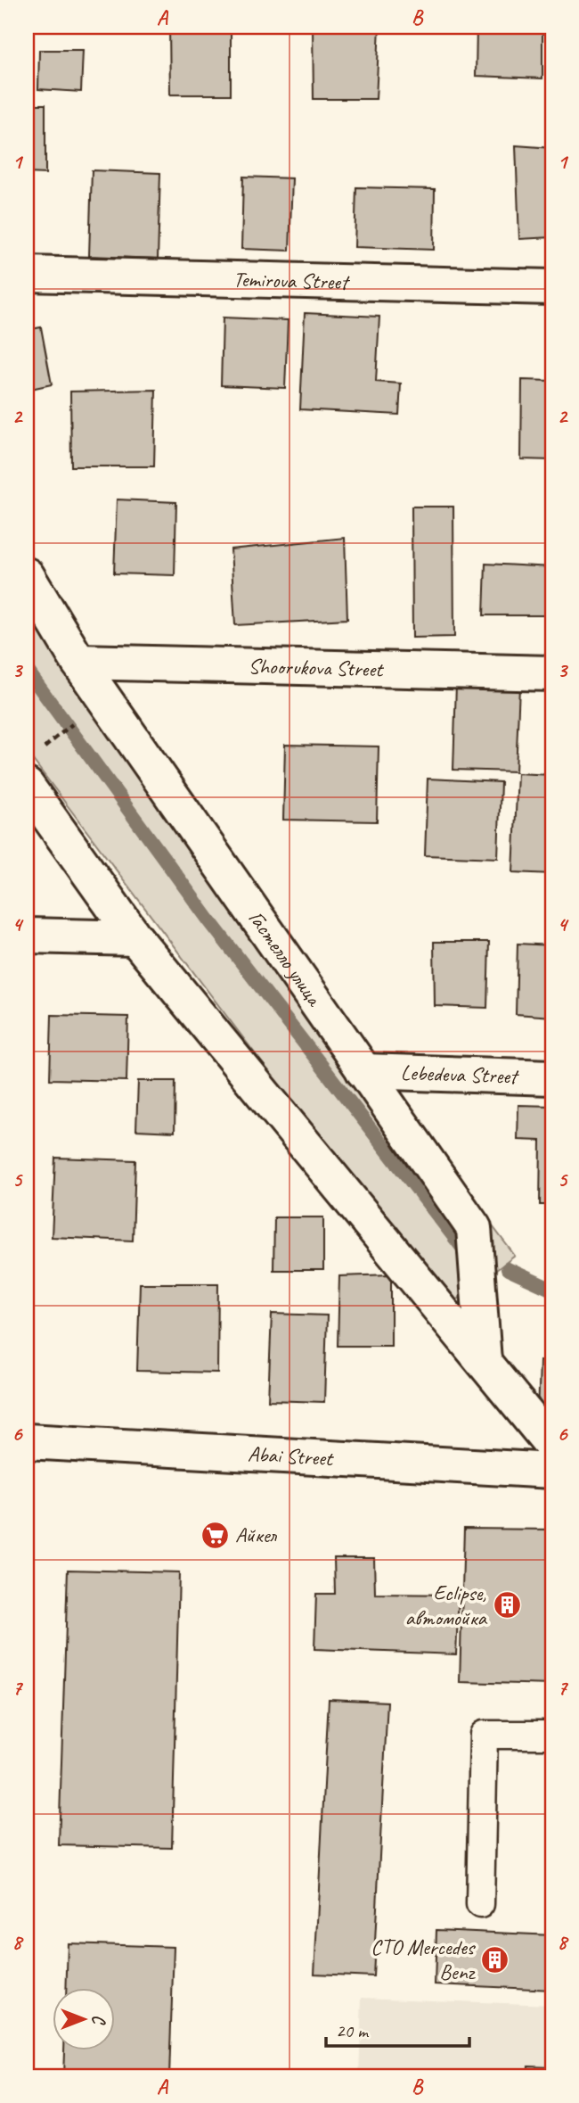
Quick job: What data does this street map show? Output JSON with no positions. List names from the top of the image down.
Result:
{
  "streets": {
    "street": [
      "Temirova Street",
      "Shoorukova Street",
      "Гастелло улица",
      "Lebedeva Street",
      "Abai Street"
    ]
  },
  "crossings": [
    ["Shoorukova Street", "Гастелло улица"],
    ["Гастелло улица", "Lebedeva Street"]
  ],
  "places": {
    "supermarket": ["Айкел"],
    "building": ["Eclipse, автомойка", "СТО Mercedes Benz"]
  },
  "scale_bar": "20 m",
  "north": "right",
  "grid": {
    "columns": ["A", "B"],
    "rows": [
      "1",
      "2",
      "3",
      "4",
      "5",
      "6",
      "7",
      "8"
    ]
  }
}
